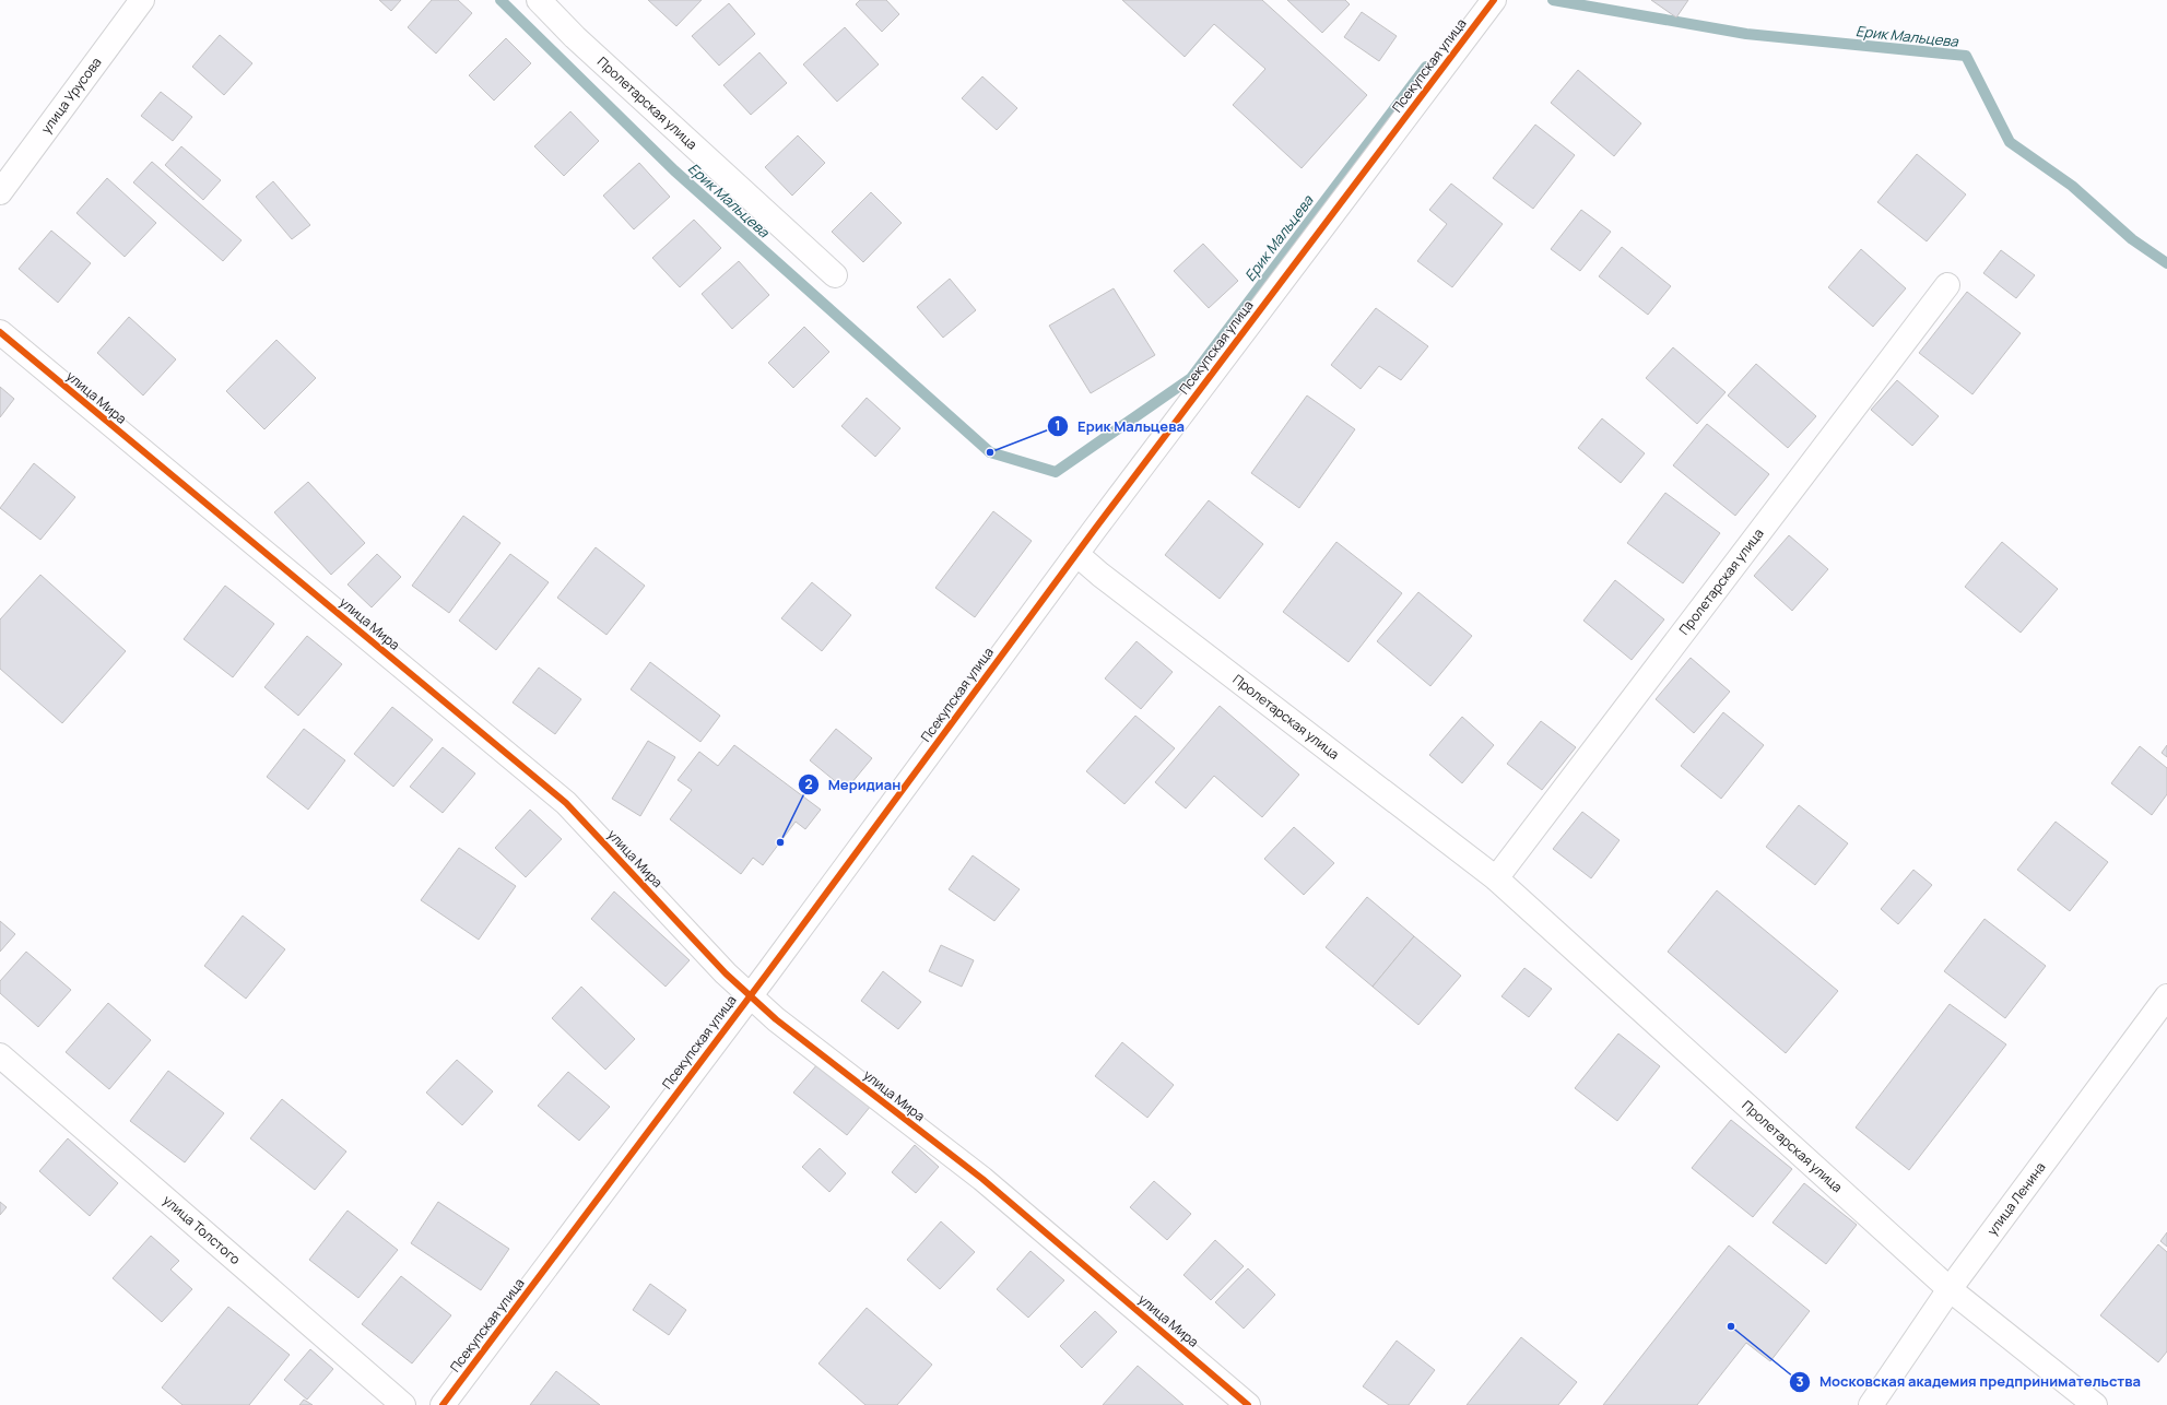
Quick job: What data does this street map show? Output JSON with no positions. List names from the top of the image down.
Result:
{
  "streets": {
    "street": [
      "Псекупская улица",
      "улица Урусова",
      "Пролетарская улица",
      "улица Мира",
      "улица Ленина",
      "улица Толстого"
    ]
  },
  "crossings": [
    ["Псекупская улица", "Пролетарская улица"],
    ["Псекупская улица", "улица Мира"],
    ["Пролетарская улица", "улица Ленина"]
  ],
  "water": ["Ерик Мальцева"],
  "places": ["Ерик Мальцева", "Меридиан", "Московская академия предпринимательства"]
}
